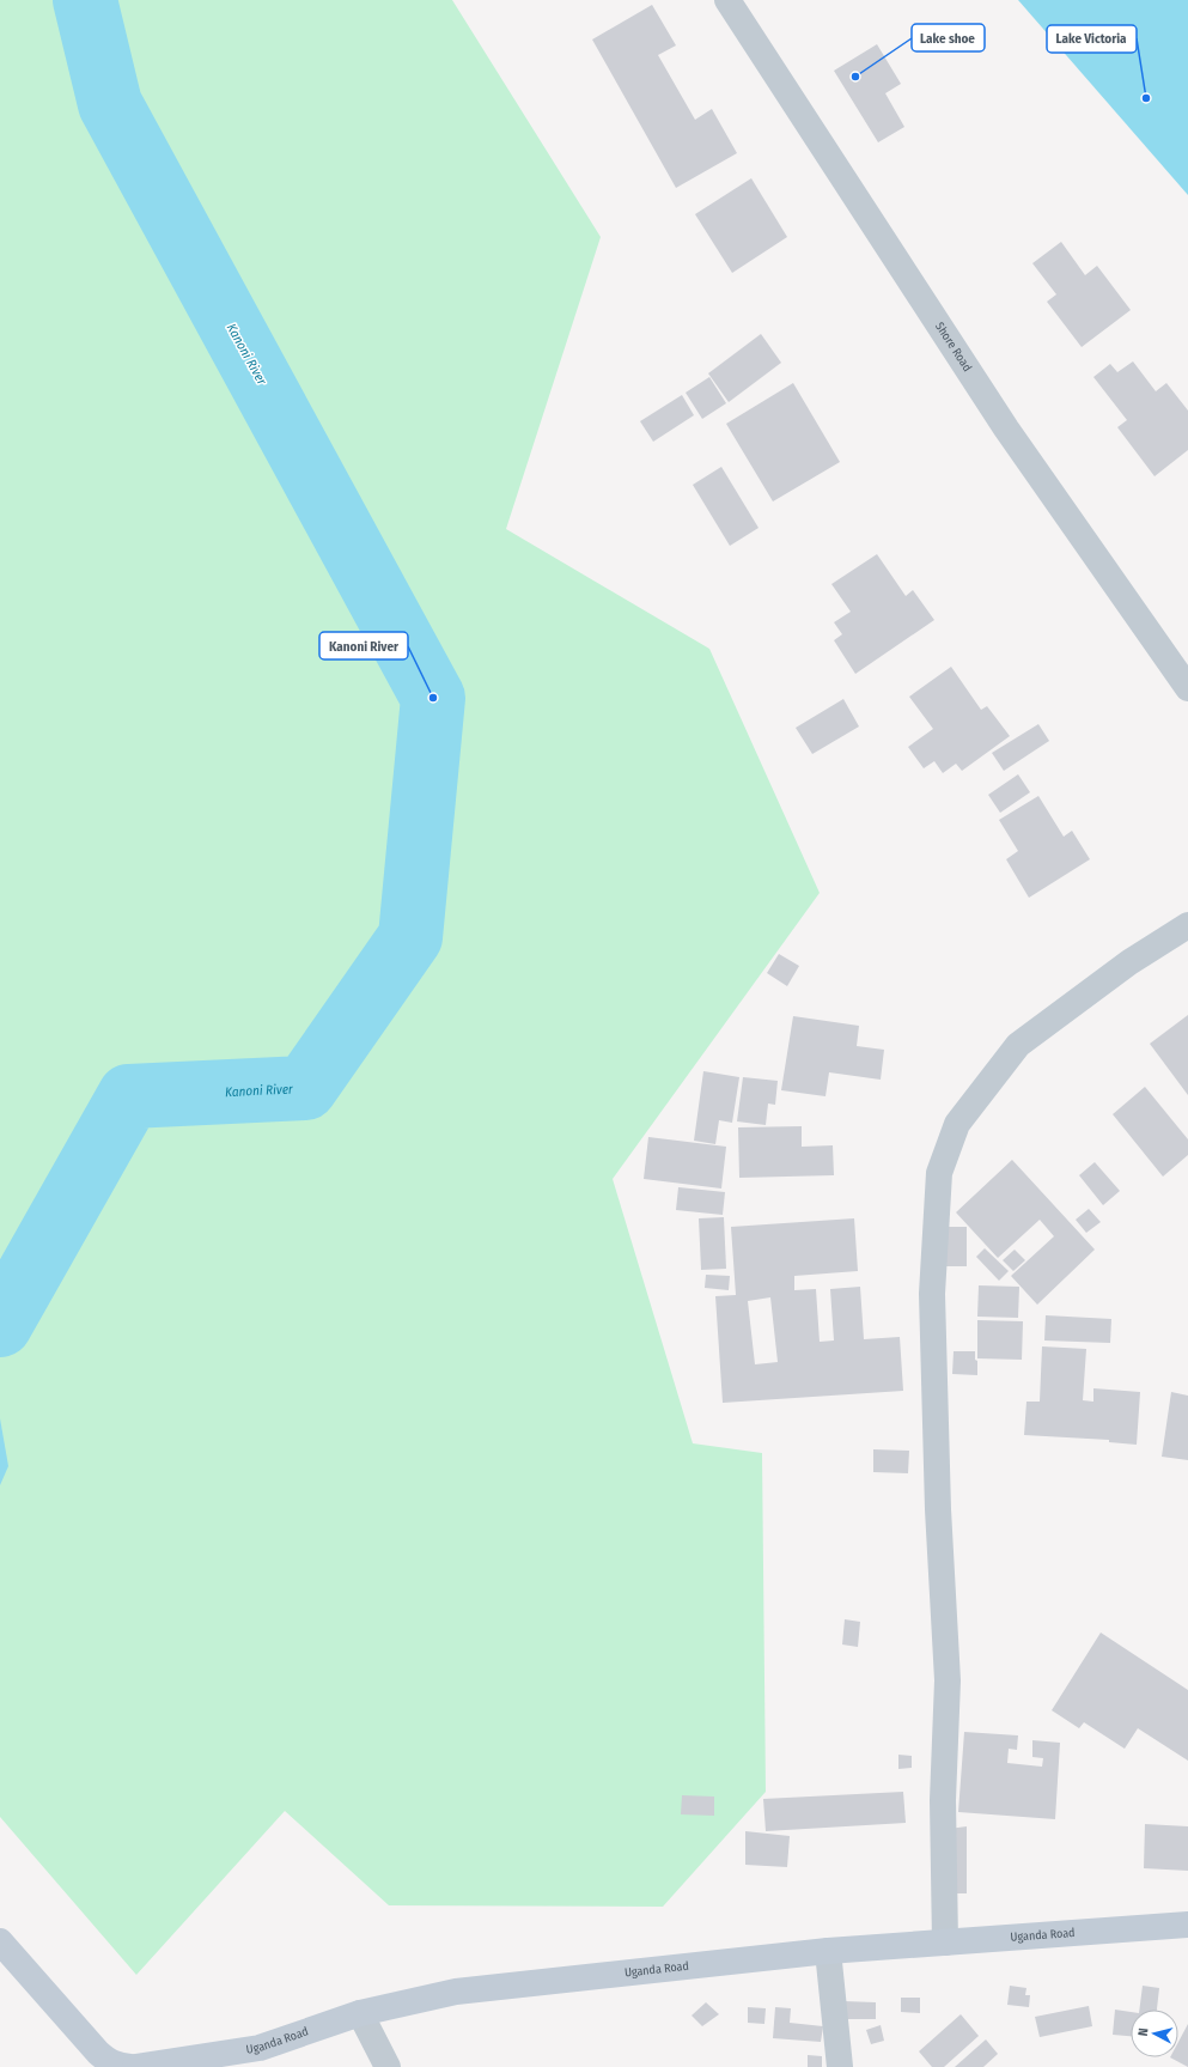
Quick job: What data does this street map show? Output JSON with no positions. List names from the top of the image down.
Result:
{
  "streets": {
    "main road": ["Uganda Road"],
    "street": ["Shore Road"]
  },
  "water": ["Kanoni River"],
  "places": ["Lake shoe", "Lake Victoria", "Kanoni River"],
  "north": "left"
}
